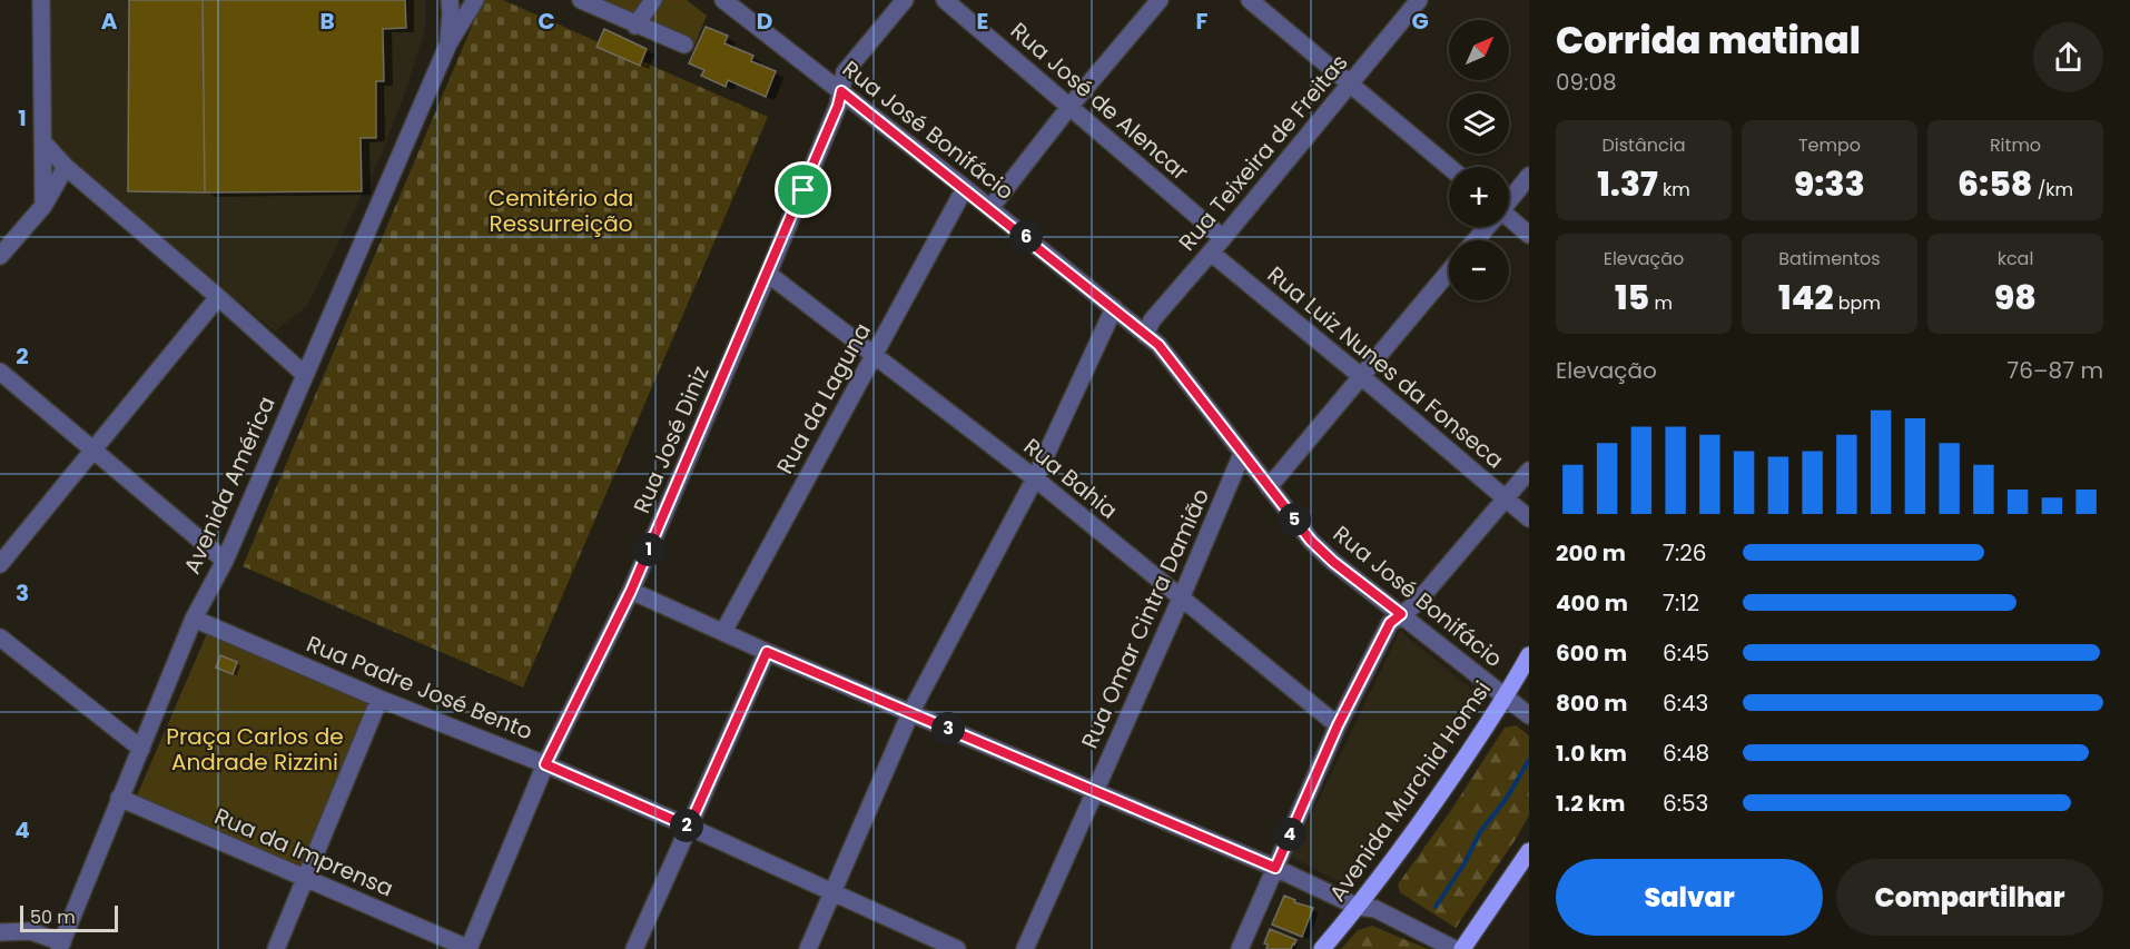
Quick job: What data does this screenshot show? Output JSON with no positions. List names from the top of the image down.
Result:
{
  "streets": {
    "main road": ["Avenida Murchid Homsi"],
    "street": [
      "Rua José de Alencar",
      "Rua José Bonifácio",
      "Rua Teixeira de Freitas",
      "Rua Luiz Nunes da Fonseca",
      "Rua da Laguna",
      "Rua José Diniz",
      "Rua Bahia",
      "Avenida América",
      "Rua Omar Cintra Damião",
      "Rua Padre José Bento",
      "Rua da Imprensa"
    ]
  },
  "crossings": [
    ["Rua José de Alencar", "Rua Teixeira de Freitas"],
    ["Rua José Bonifácio", "Rua Teixeira de Freitas"],
    ["Rua José Bonifácio", "Rua da Laguna"],
    ["Rua José Bonifácio", "Rua José Diniz"],
    ["Rua José Bonifácio", "Rua Omar Cintra Damião"],
    ["Rua José Bonifácio", "Avenida Murchid Homsi"],
    ["Rua Teixeira de Freitas", "Rua Luiz Nunes da Fonseca"],
    ["Rua da Laguna", "Rua Bahia"],
    ["Rua José Diniz", "Rua Bahia"],
    ["Rua José Diniz", "Rua Padre José Bento"],
    ["Rua José Diniz", "Rua da Imprensa"],
    ["Rua Bahia", "Rua Omar Cintra Damião"],
    ["Avenida América", "Rua Padre José Bento"],
    ["Avenida América", "Rua da Imprensa"]
  ],
  "parks": ["Cemitério da Ressurreição", "Praça Carlos de Andrade Rizzini"],
  "scale_bar": "50 m",
  "north": "top right",
  "page": {
    "heading": ["Corrida matinal", "09:08"],
    "map_buttons": ["+", "−"],
    "stats": [
      ["Distância", "1.37 km"],
      ["Tempo", "9:33"],
      ["Ritmo", "6:58 /km"],
      ["Elevação", "15 m"],
      ["Batimentos", "142 bpm"],
      ["kcal", "98"]
    ],
    "pins": [
      "6",
      "5",
      "1",
      "3",
      "2",
      "4"
    ],
    "chart": ["Elevação", "76–87 m"],
    "list": [
      {
        "name": "200 m",
        "note": "7:26"
      },
      {
        "name": "400 m",
        "note": "7:12"
      },
      {
        "name": "600 m",
        "note": "6:45"
      },
      {
        "name": "800 m",
        "note": "6:43"
      },
      {
        "name": "1.0 km",
        "note": "6:48"
      },
      {
        "name": "1.2 km",
        "note": "6:53"
      }
    ],
    "buttons": ["Salvar", "Compartilhar"],
    "scale": "50 m"
  },
  "grid": {
    "columns": [
      "A",
      "B",
      "C",
      "D",
      "E",
      "F",
      "G"
    ],
    "rows": [
      "1",
      "2",
      "3",
      "4"
    ]
  }
}
